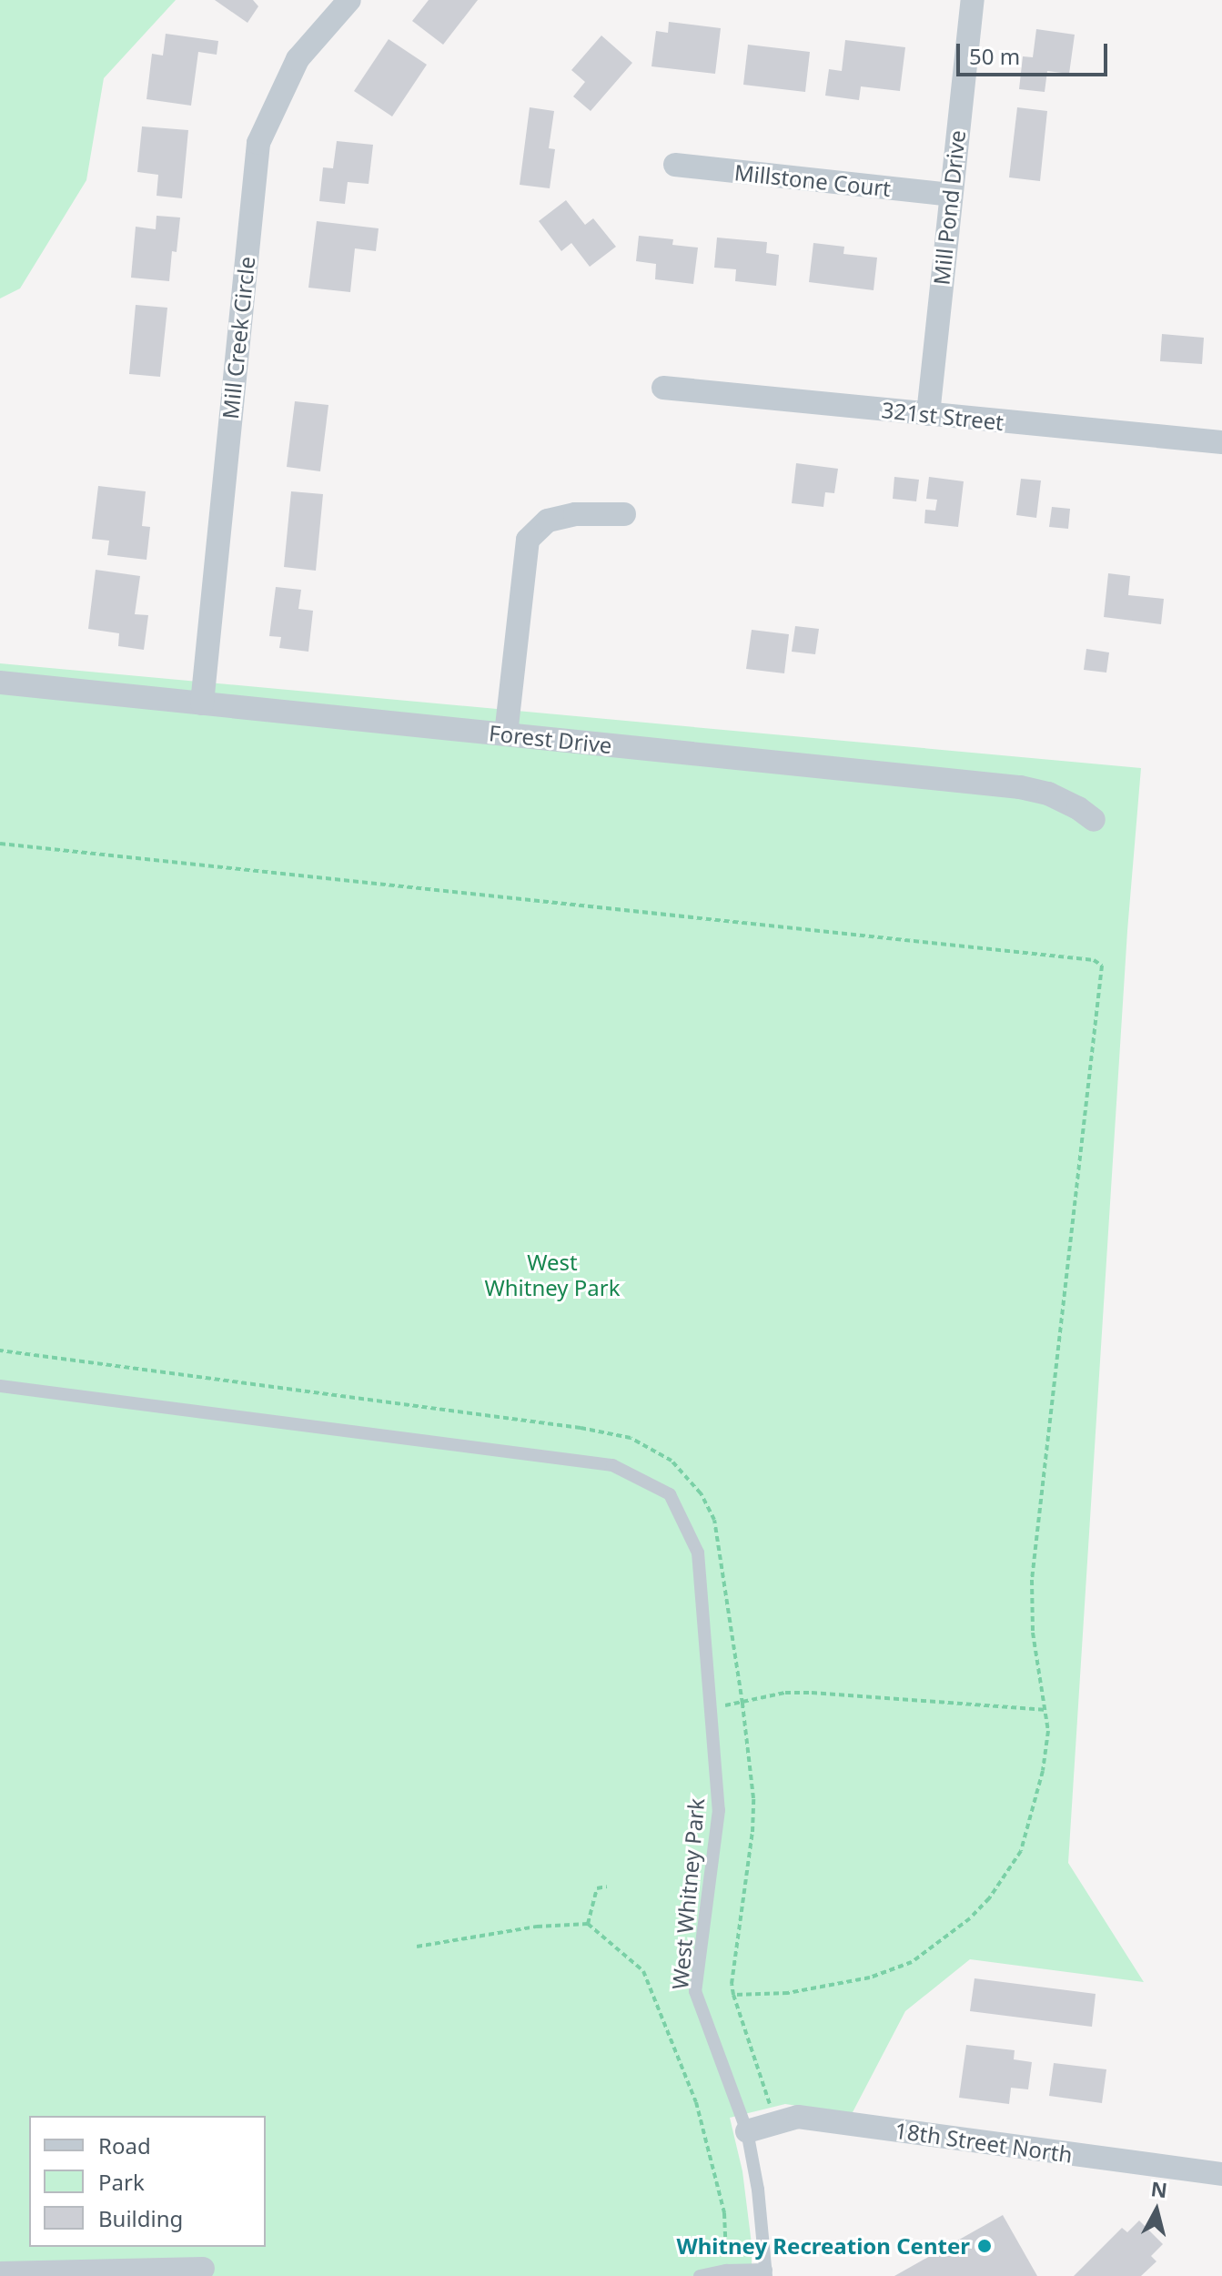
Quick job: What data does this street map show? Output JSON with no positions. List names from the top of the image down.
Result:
{
  "streets": {
    "street": [
      "Millstone Court",
      "Mill Pond Drive",
      "Mill Creek Circle",
      "321st Street",
      "Forest Drive",
      "18th Street North"
    ],
    "lane": ["West Whitney Park"]
  },
  "crossings": [
    ["Millstone Court", "Mill Pond Drive"],
    ["Mill Pond Drive", "321st Street"],
    ["Mill Creek Circle", "Forest Drive"],
    ["West Whitney Park", "18th Street North"]
  ],
  "parks": ["West Whitney Park"],
  "places": ["Whitney Recreation Center"],
  "legend": ["Road", "Park", "Building"],
  "scale_bar": "50 m",
  "north": "top"
}
